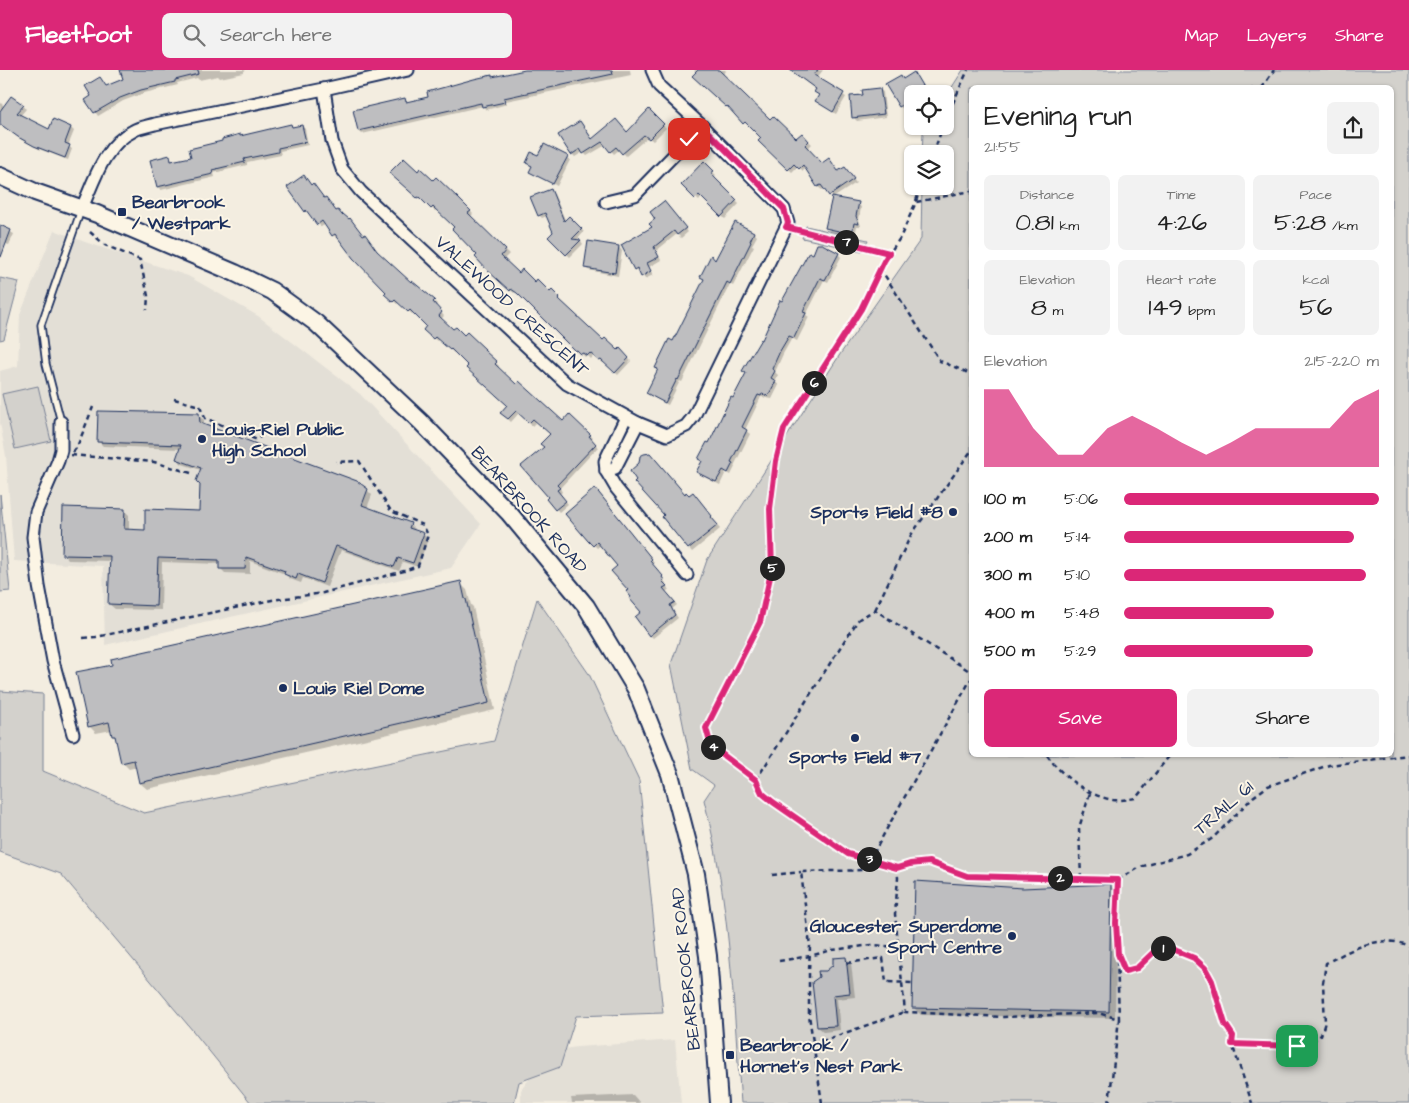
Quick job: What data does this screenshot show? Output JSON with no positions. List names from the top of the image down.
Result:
{
  "streets": {
    "street": ["VALEWOOD CRESCENT", "BEARBROOK ROAD"],
    "path": ["TRAIL 61"]
  },
  "places": {
    "transit": ["Bearbrook / Westpark", "Bearbrook / Hornet's Nest Park"],
    "other": [
      "Louis-Riel Public High School",
      "Sports Field #8",
      "Louis Riel Dome",
      "Sports Field #7",
      "Gloucester Superdome Sport Centre"
    ]
  },
  "page": {
    "header": "Fleetfoot",
    "search": "Search here",
    "nav": ["Map", "Layers", "Share"],
    "heading": ["Evening run", "21:55"],
    "stats": [
      ["Distance", "0.81 km"],
      ["Time", "4:26"],
      ["Pace", "5:28 /km"],
      ["Elevation", "8 m"],
      ["Heart rate", "149 bpm"],
      ["kcal", "56"]
    ],
    "pins": [
      "7",
      "6",
      "5",
      "4",
      "3",
      "2",
      "1"
    ],
    "chart": ["Elevation", "215–220 m"],
    "list": [
      {
        "name": "100 m",
        "note": "5:06"
      },
      {
        "name": "200 m",
        "note": "5:14"
      },
      {
        "name": "300 m",
        "note": "5:10"
      },
      {
        "name": "400 m",
        "note": "5:48"
      },
      {
        "name": "500 m",
        "note": "5:29"
      }
    ],
    "buttons": ["Save", "Share"]
  }
}
